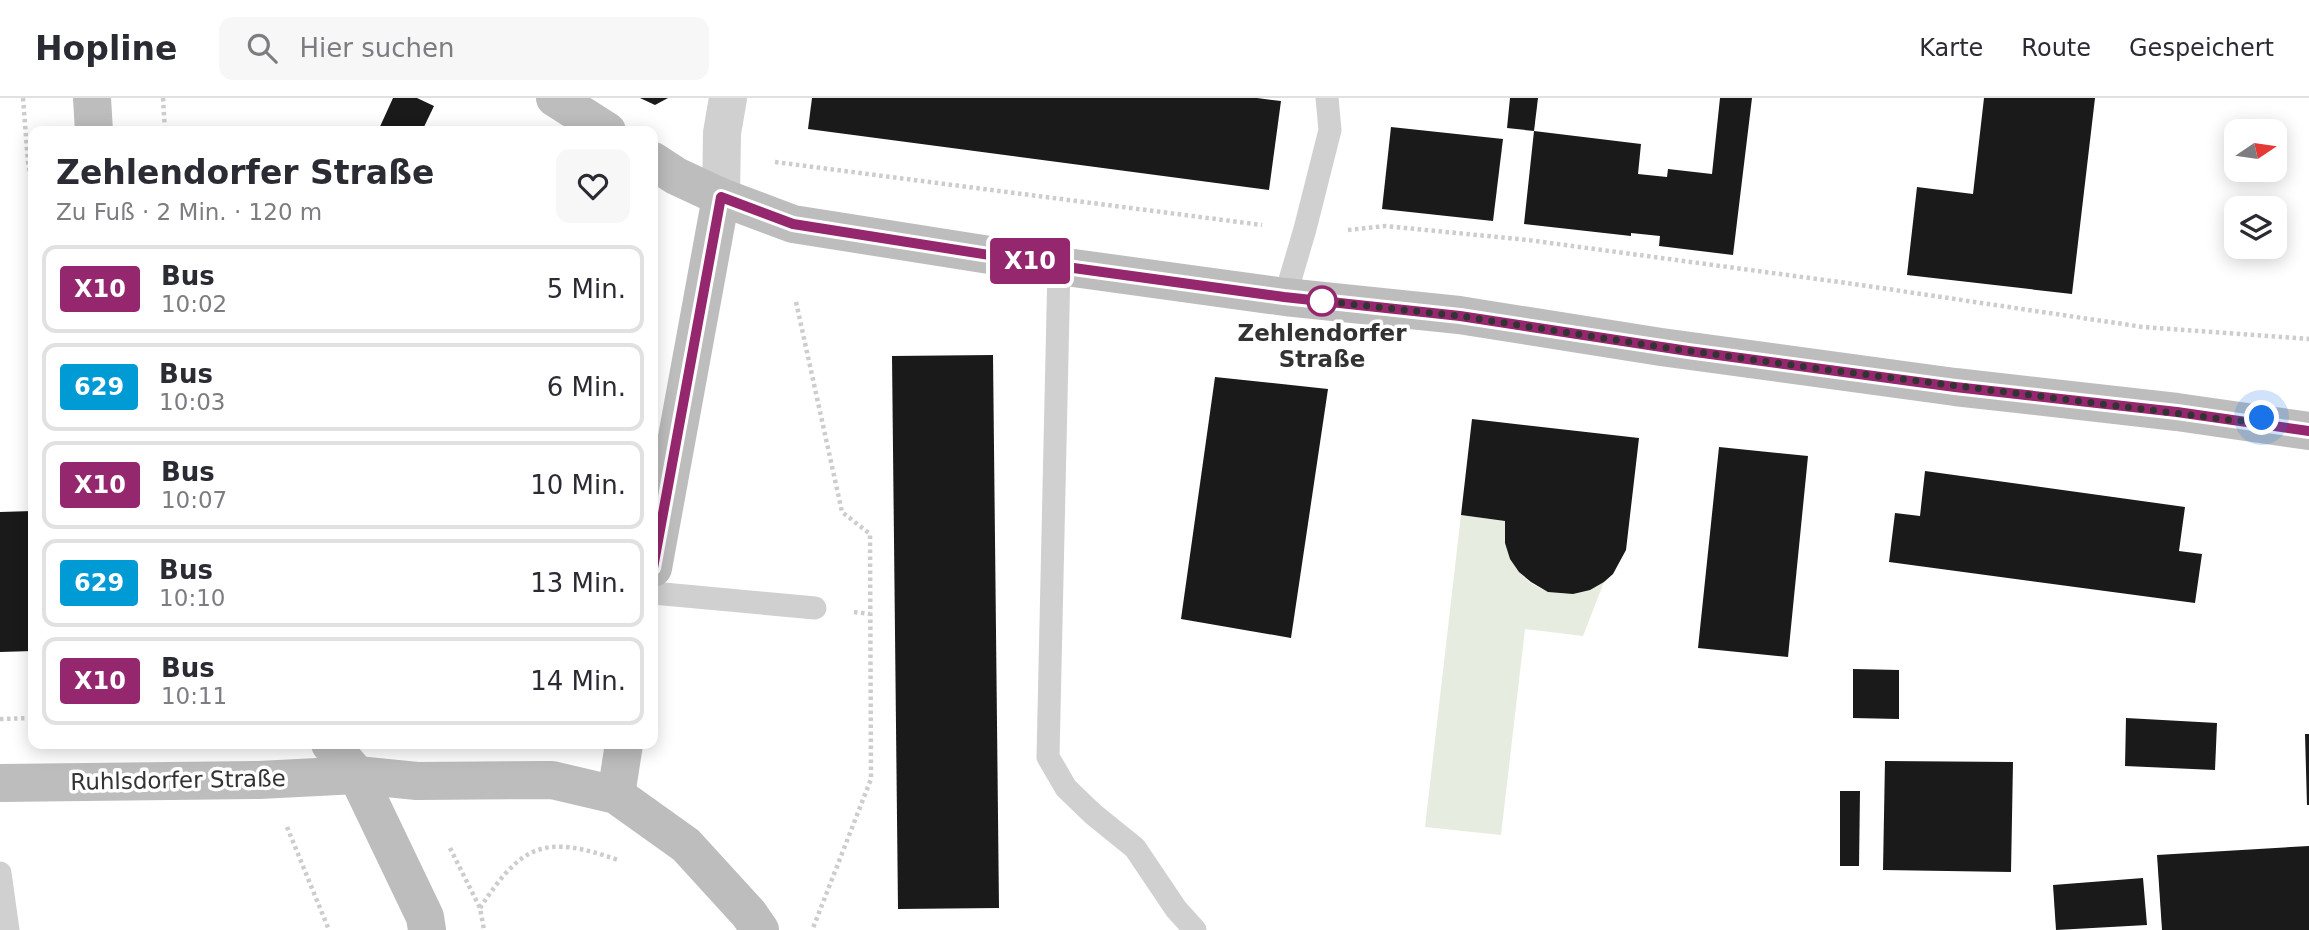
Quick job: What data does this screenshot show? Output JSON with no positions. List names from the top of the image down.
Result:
{
  "streets": {
    "street": ["Ruhlsdorfer Straße"]
  },
  "places": ["Zehlendorfer Straße"],
  "lines": ["bus line X10"],
  "north": "right",
  "page": {
    "header": "Hopline",
    "search": "Hier suchen",
    "nav": ["Karte", "Route", "Gespeichert"],
    "on_map": "X10",
    "heading": ["Zehlendorfer Straße", "Zu Fuß · 2 Min. · 120 m"],
    "list": [
      {
        "mark": "X10",
        "name": "Bus",
        "note": "10:02",
        "value": "5 Min."
      },
      {
        "mark": "629",
        "name": "Bus",
        "note": "10:03",
        "value": "6 Min."
      },
      {
        "mark": "X10",
        "name": "Bus",
        "note": "10:07",
        "value": "10 Min."
      },
      {
        "mark": "629",
        "name": "Bus",
        "note": "10:10",
        "value": "13 Min."
      },
      {
        "mark": "X10",
        "name": "Bus",
        "note": "10:11",
        "value": "14 Min."
      }
    ]
  }
}
